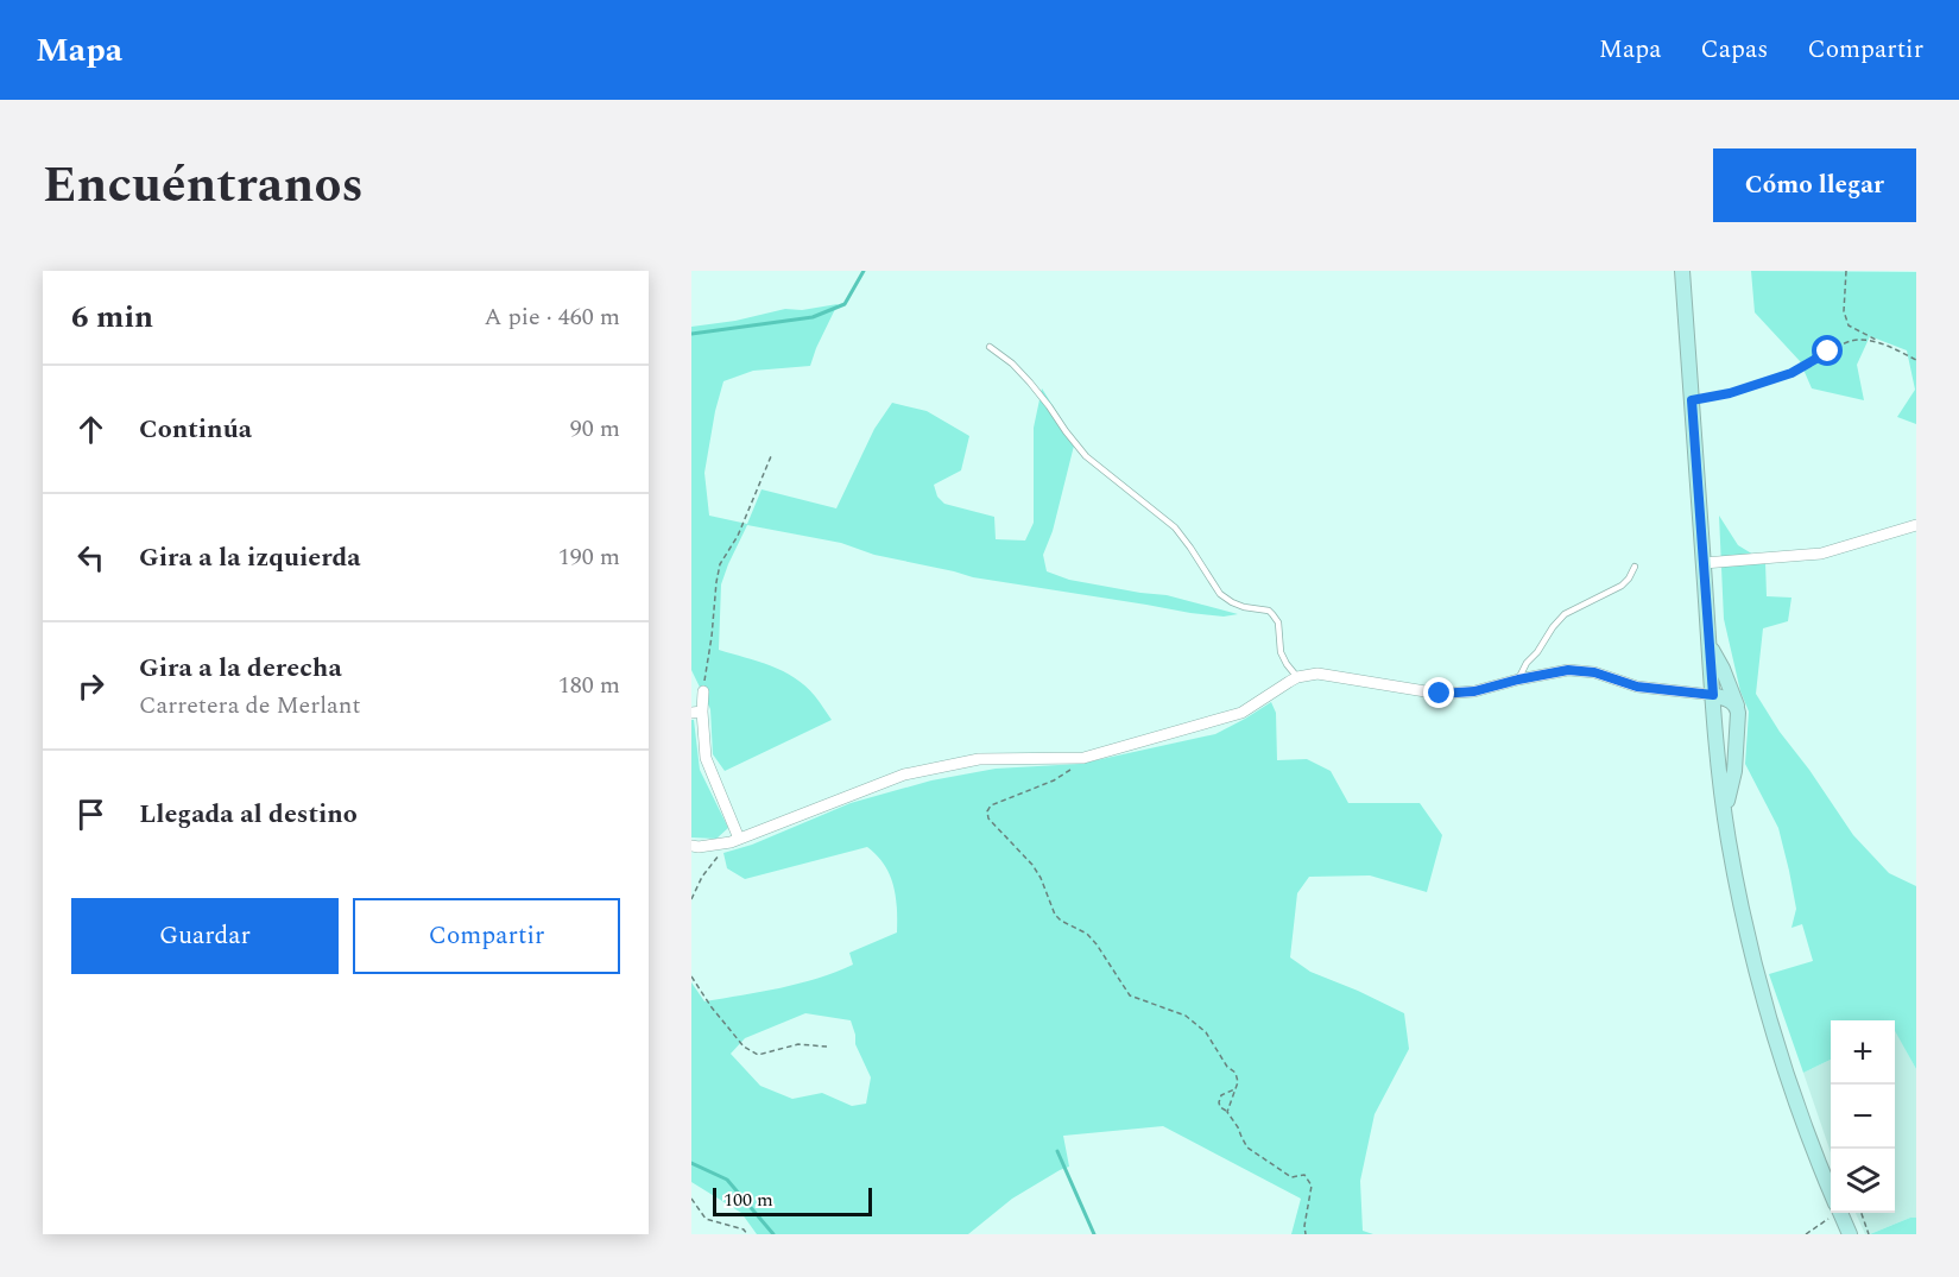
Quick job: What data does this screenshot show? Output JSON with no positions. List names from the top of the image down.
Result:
{
  "scale_bar": "100 m",
  "page": {
    "header": "Mapa",
    "nav": ["Mapa", "Capas", "Compartir"],
    "title": "Encuéntranos",
    "buttons": [
      "Cómo llegar",
      ["Guardar", "Compartir"]
    ],
    "heading": ["6 min", "A pie · 460 m"],
    "list": [
      ["Continúa", "90 m"],
      ["Gira a la izquierda", "190 m"],
      ["Gira a la derecha", "Carretera de Merlant", "180 m"],
      "Llegada al destino"
    ],
    "map_buttons": ["+", "−"],
    "scale": "100 m"
  }
}
